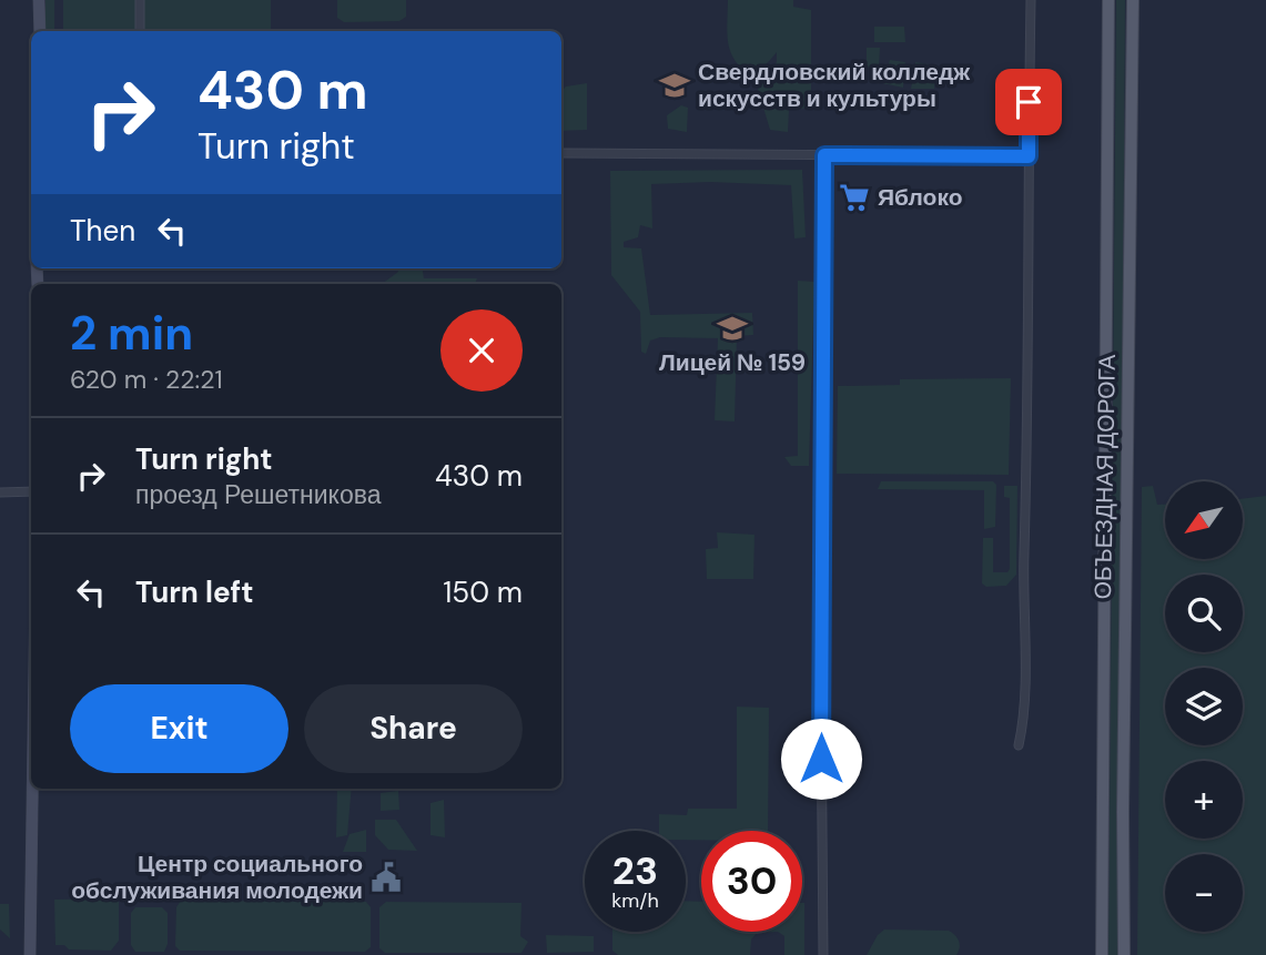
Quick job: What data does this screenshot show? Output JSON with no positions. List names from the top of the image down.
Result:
{
  "streets": {
    "main road": ["ОБЪЕЗДНАЯ ДОРОГА"]
  },
  "places": {
    "school or university": ["Свердловский колледж искусств и культуры", "Лицей № 159"],
    "supermarket": ["Яблоко"],
    "public building": ["Центр социального обслуживания молодежи"]
  },
  "north": "bottom left",
  "page": {
    "turn": ["430 m", "Turn right"],
    "then": "Then",
    "heading": ["2 min", "620 m · 22:21"],
    "list": [
      {
        "name": "Turn right",
        "note": "проезд Решетникова",
        "value": "430 m"
      },
      {
        "name": "Turn left",
        "value": "150 m"
      }
    ],
    "map_buttons": ["+", "−"],
    "buttons": ["Exit", "Share"],
    "speed": "23 km/h",
    "limit": "30"
  }
}
